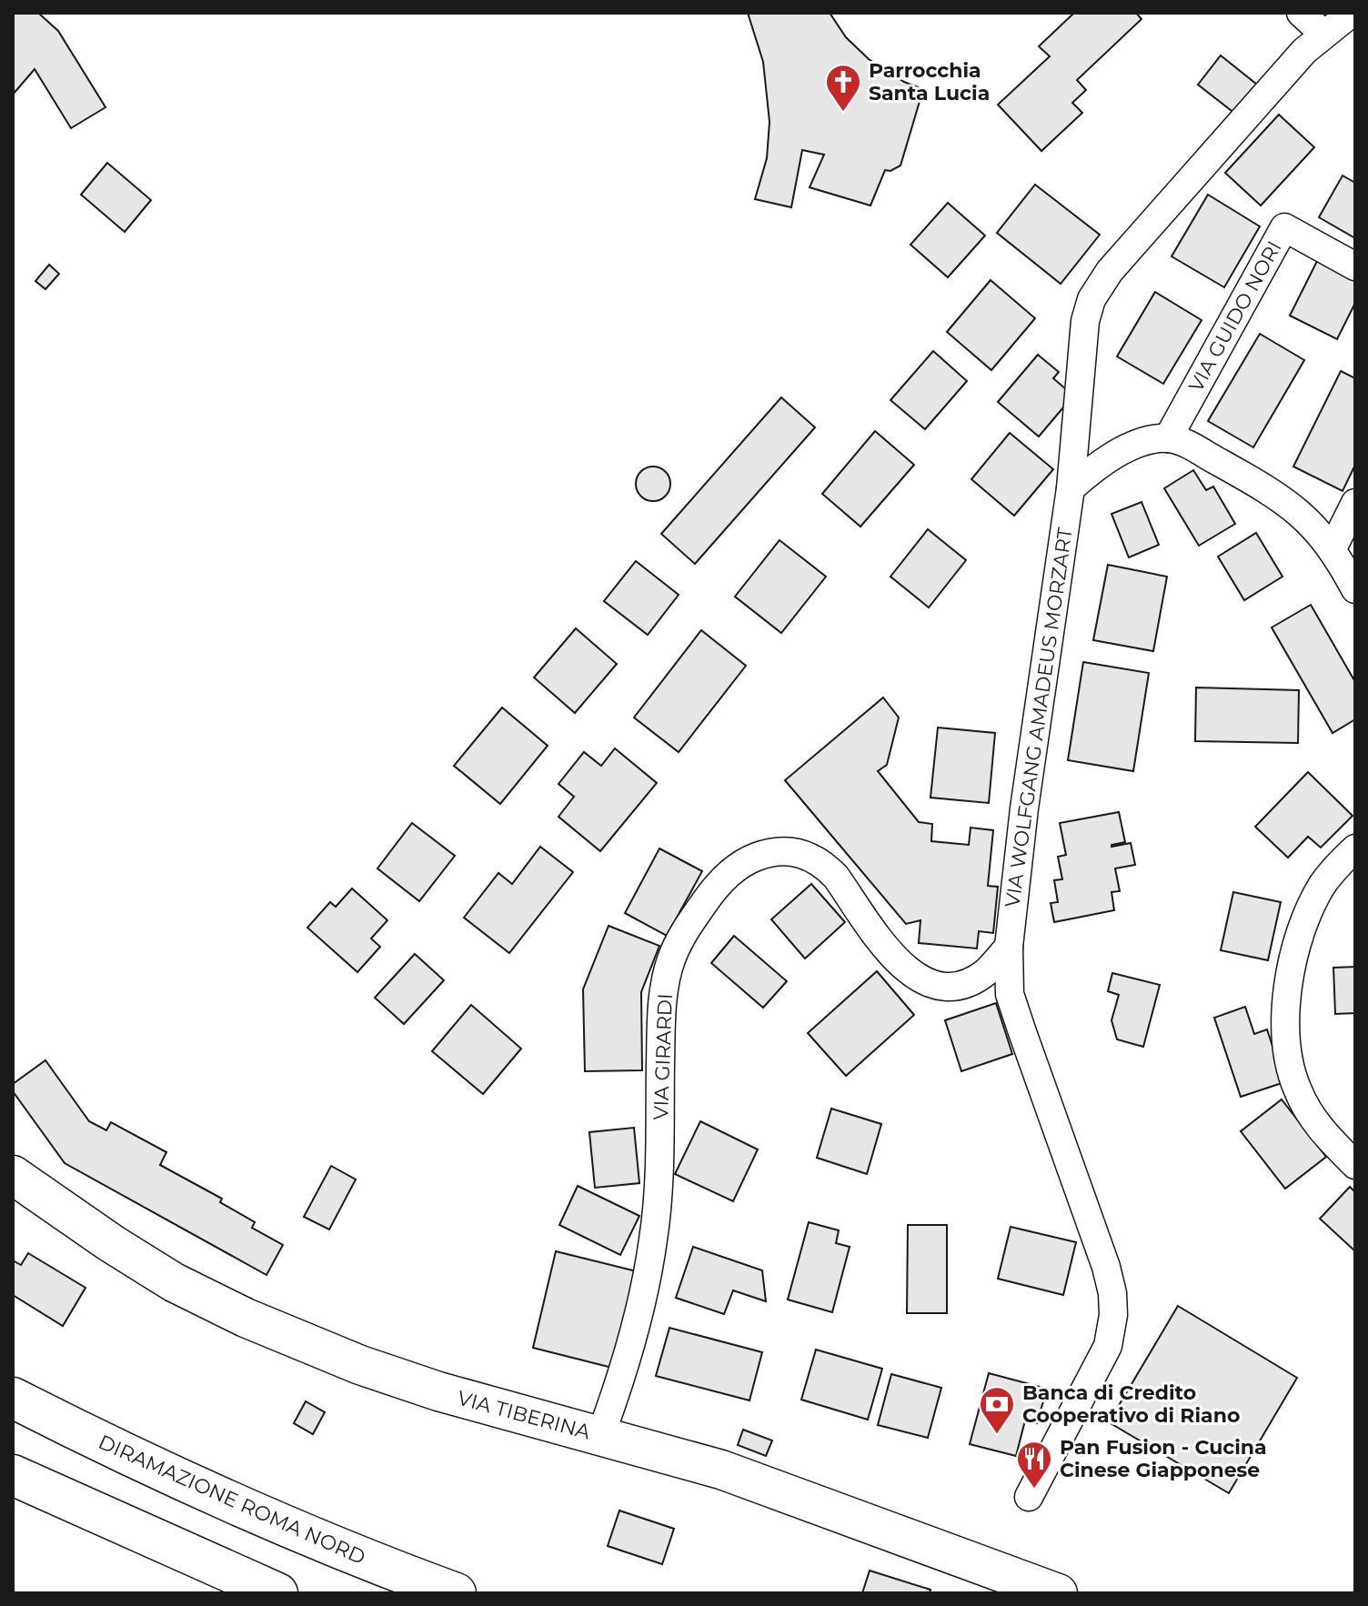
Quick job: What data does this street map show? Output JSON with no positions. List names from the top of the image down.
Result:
{
  "streets": {
    "highway": ["DIRAMAZIONE ROMA NORD"],
    "main road": ["VIA TIBERINA"],
    "street": ["VIA GUIDO NORI", "VIA WOLFGANG AMADEUS MORZART", "VIA GIRARDI"]
  },
  "crossings": [
    ["VIA WOLFGANG AMADEUS MORZART", "VIA GIRARDI"],
    ["VIA GIRARDI", "VIA TIBERINA"]
  ],
  "places": {
    "church": ["Parrocchia Santa Lucia"],
    "bank": ["Banca di Credito Cooperativo di Riano"],
    "restaurant": ["Pan Fusion - Cucina Cinese Giapponese"]
  }
}
